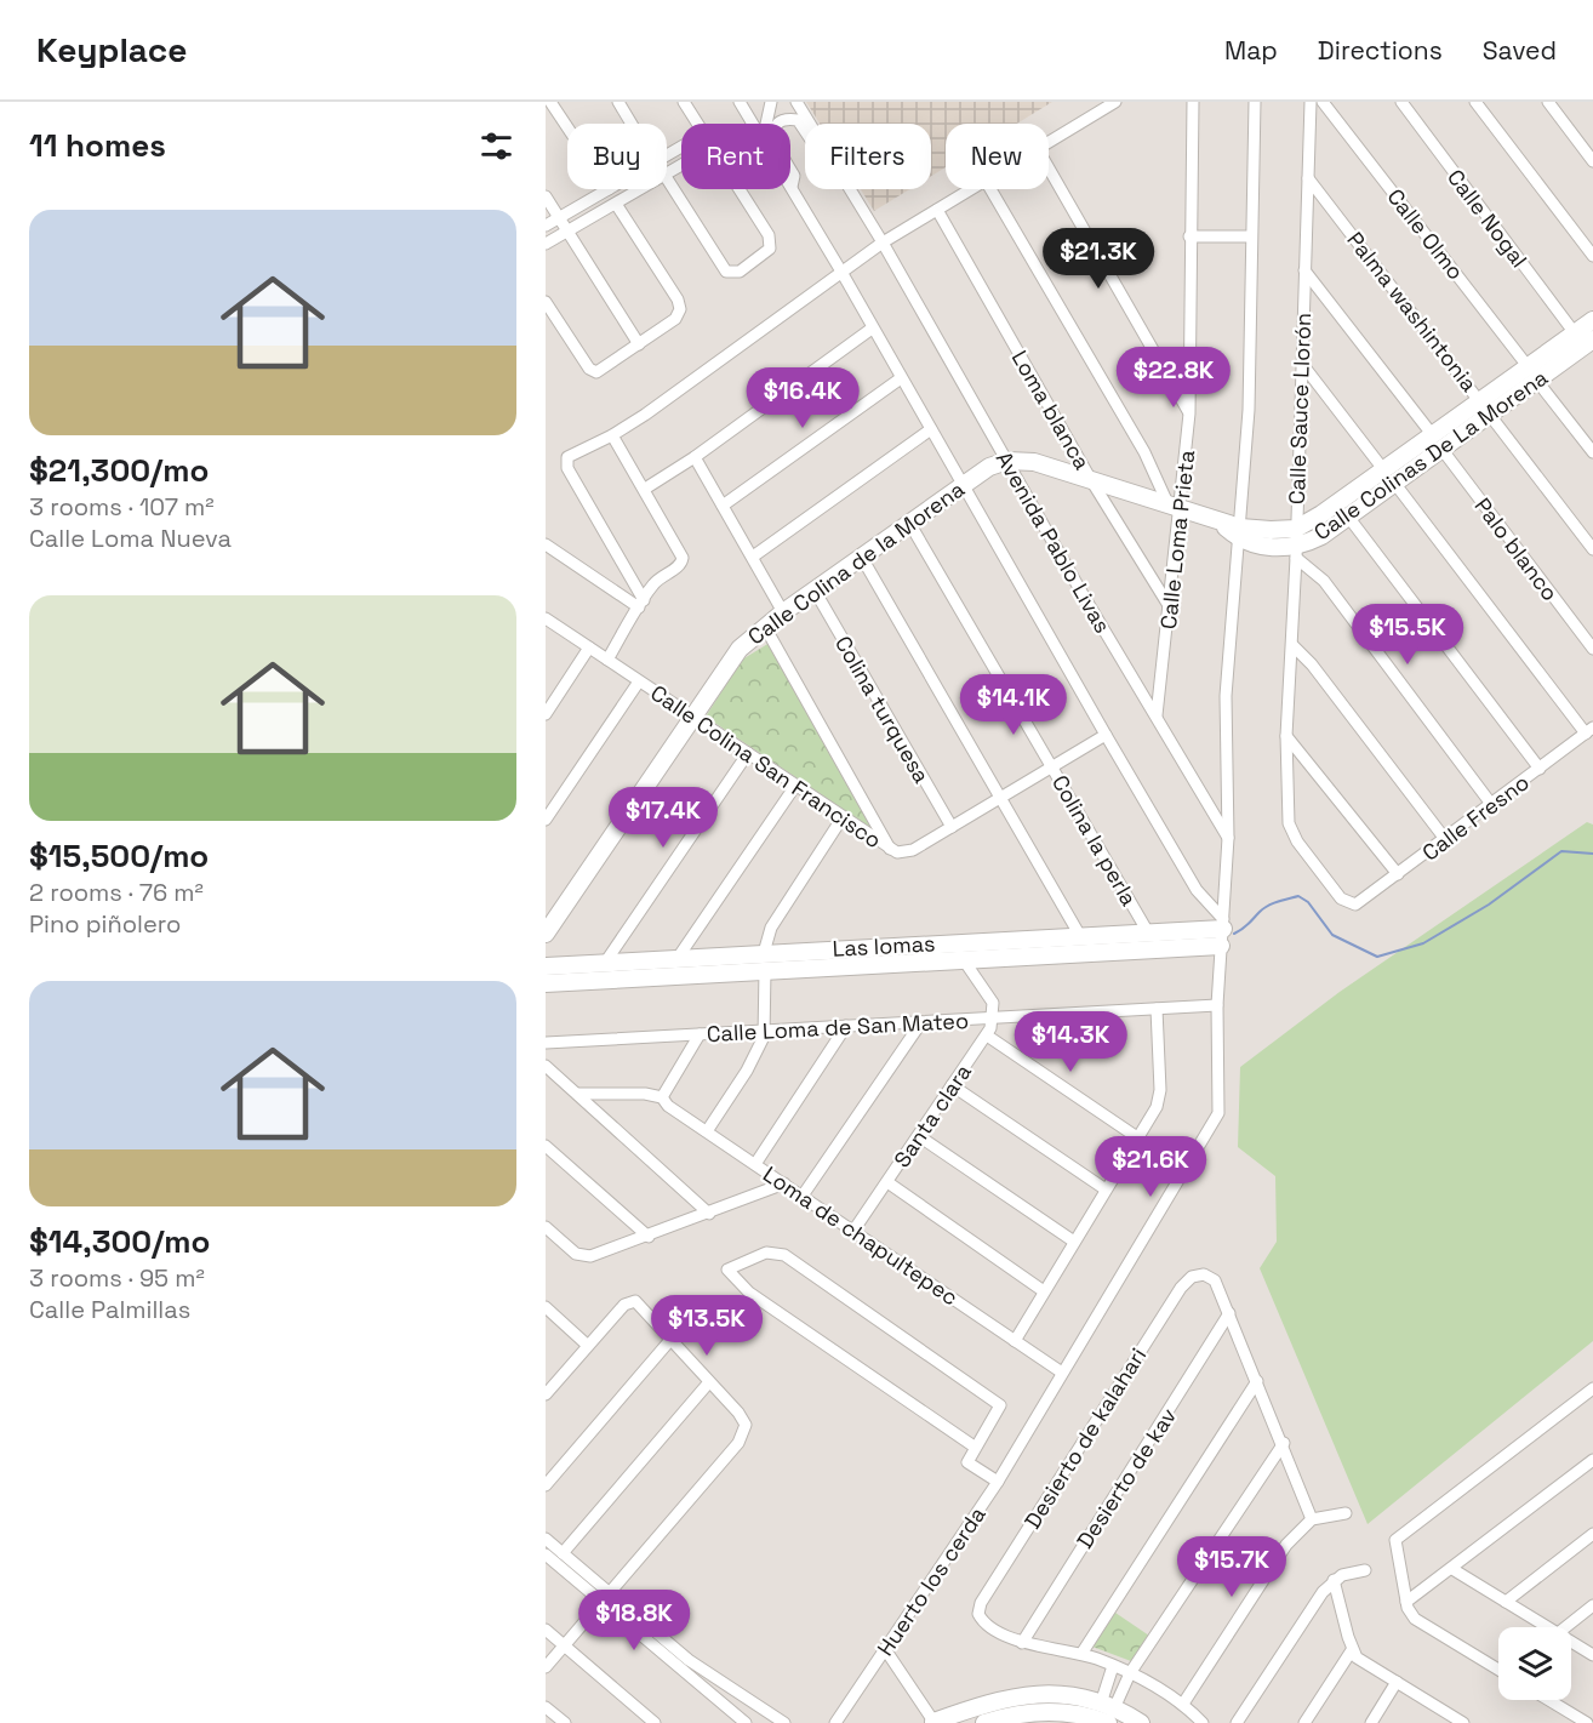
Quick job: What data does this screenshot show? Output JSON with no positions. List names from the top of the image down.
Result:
{
  "streets": {
    "street": [
      "Calle Nogal",
      "Calle Olmo",
      "Palma washintonia",
      "Calle Sauce Llorón",
      "Loma blanca",
      "Calle Colinas De La Morena",
      "Calle Loma Prieta",
      "Avenida Pablo Livas",
      "Palo blanco",
      "Calle Colina de la Morena",
      "Colina turquesa",
      "Calle Colina San Francisco",
      "Calle Fresno",
      "Colina la perla",
      "Las lomas",
      "Calle Loma de San Mateo",
      "Santa clara",
      "Loma de chapultepec",
      "Desierto de kalahari",
      "Desierto de kav",
      "Huerto los cerda"
    ]
  },
  "crossings": [
    ["Calle Nogal", "Calle Colinas De La Morena"],
    ["Calle Olmo", "Calle Colinas De La Morena"],
    ["Palma washintonia", "Calle Sauce Llorón"],
    ["Palma washintonia", "Calle Colinas De La Morena"],
    ["Calle Sauce Llorón", "Calle Colinas De La Morena"],
    ["Calle Sauce Llorón", "Palo blanco"],
    ["Calle Sauce Llorón", "Calle Fresno"],
    ["Loma blanca", "Calle Colinas De La Morena"],
    ["Loma blanca", "Calle Loma Prieta"],
    ["Calle Colinas De La Morena", "Calle Loma Prieta"],
    ["Calle Colinas De La Morena", "Avenida Pablo Livas"],
    ["Calle Colinas De La Morena", "Palo blanco"],
    ["Calle Colinas De La Morena", "Calle Colina de la Morena"],
    ["Calle Colinas De La Morena", "Huerto los cerda"],
    ["Calle Loma Prieta", "Avenida Pablo Livas"],
    ["Avenida Pablo Livas", "Calle Colina de la Morena"],
    ["Avenida Pablo Livas", "Huerto los cerda"],
    ["Calle Colina de la Morena", "Colina turquesa"],
    ["Calle Colina de la Morena", "Calle Colina San Francisco"],
    ["Calle Colina de la Morena", "Colina la perla"],
    ["Colina turquesa", "Calle Colina San Francisco"],
    ["Calle Colina San Francisco", "Colina la perla"],
    ["Colina la perla", "Las lomas"],
    ["Las lomas", "Huerto los cerda"],
    ["Calle Loma de San Mateo", "Santa clara"],
    ["Calle Loma de San Mateo", "Huerto los cerda"],
    ["Santa clara", "Loma de chapultepec"],
    ["Loma de chapultepec", "Huerto los cerda"],
    ["Desierto de kalahari", "Desierto de kav"]
  ],
  "page": {
    "header": "Keyplace",
    "nav": ["Map", "Directions", "Saved"],
    "heading": "11 homes",
    "chip": [
      "Buy",
      "Rent",
      "Filters",
      "New"
    ],
    "list": [
      {
        "name": "$21,300/mo",
        "note": "3 rooms · 107 m² · Calle Loma Nueva"
      },
      {
        "name": "$15,500/mo",
        "note": "2 rooms · 76 m² · Pino piñolero"
      },
      {
        "name": "$14,300/mo",
        "note": "3 rooms · 95 m² · Calle Palmillas"
      }
    ],
    "price": [
      "$21.3K",
      "$22.8K",
      "$16.4K",
      "$15.5K",
      "$14.1K",
      "$17.4K",
      "$14.3K",
      "$21.6K",
      "$13.5K",
      "$15.7K",
      "$18.8K"
    ]
  }
}
